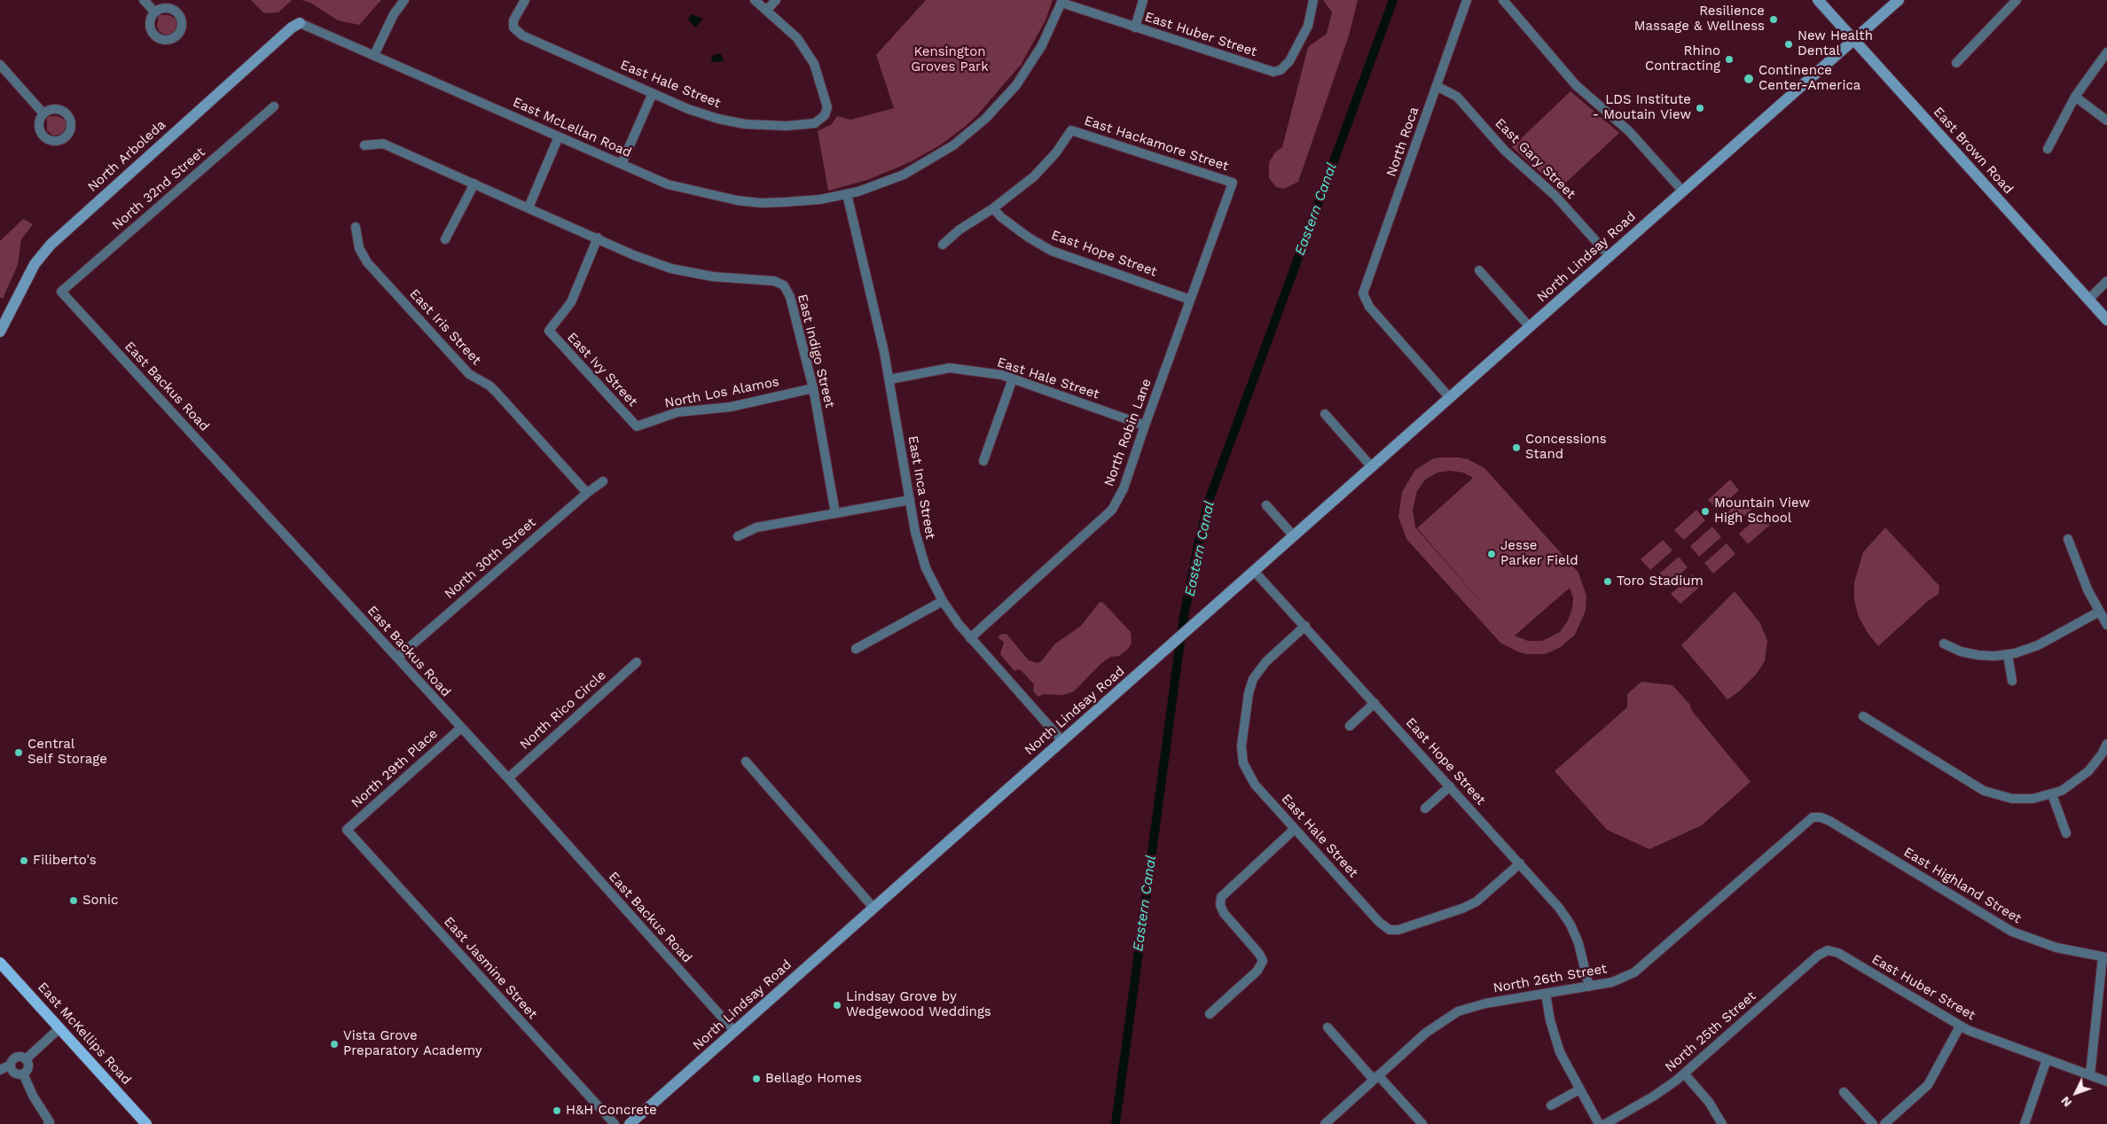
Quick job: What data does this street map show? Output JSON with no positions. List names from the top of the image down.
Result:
{
  "streets": {
    "main road": [
      "East Brown Road",
      "North Arboleda",
      "North Lindsay Road",
      "East McKellips Road"
    ],
    "street": [
      "East Huber Street",
      "East Hale Street",
      "East McLellan Road",
      "North Roca",
      "East Hackamore Street",
      "East Gary Street",
      "North 32nd Street",
      "East Hope Street",
      "East Iris Street",
      "East Indigo Street",
      "East Ivy Street",
      "East Backus Road",
      "North Los Alamos",
      "North Robin Lane",
      "East Inca Street",
      "North 30th Street",
      "North Rico Circle",
      "North 29th Place",
      "East Highland Street",
      "East Jasmine Street",
      "North 26th Street",
      "North 25th Street"
    ]
  },
  "crossings": [
    ["East Huber Street", "East McLellan Road"],
    ["East Huber Street", "North 25th Street"],
    ["East Hale Street", "East Hope Street"],
    ["East Hale Street", "North Robin Lane"],
    ["East Hale Street", "East Inca Street"],
    ["East McLellan Road", "North Arboleda"],
    ["East McLellan Road", "East Inca Street"],
    ["North Roca", "East Gary Street"],
    ["North Roca", "North Lindsay Road"],
    ["East Hackamore Street", "East Hope Street"],
    ["East Hackamore Street", "North Robin Lane"],
    ["East Brown Road", "North Lindsay Road"],
    ["East Gary Street", "North Lindsay Road"],
    ["North 32nd Street", "East Backus Road"],
    ["East Hope Street", "North Lindsay Road"],
    ["East Hope Street", "North Robin Lane"],
    ["East Hope Street", "North 26th Street"],
    ["North Lindsay Road", "East Backus Road"],
    ["North Lindsay Road", "East Inca Street"],
    ["East Iris Street", "North 30th Street"],
    ["East Indigo Street", "East Ivy Street"],
    ["East Indigo Street", "North Los Alamos"],
    ["East Ivy Street", "North Los Alamos"],
    ["East Backus Road", "North 30th Street"],
    ["East Backus Road", "North Rico Circle"],
    ["East Backus Road", "North 29th Place"],
    ["North Robin Lane", "East Inca Street"],
    ["North 29th Place", "East Jasmine Street"],
    ["East Highland Street", "North 26th Street"]
  ],
  "water": ["Eastern Canal"],
  "parks": ["Kensington Groves Park"],
  "places": [
    "Resilience Massage & Wellness",
    "New Health Dental",
    "Rhino Contracting",
    "Continence Center-America",
    "LDS Institute - Moutain View",
    "Concessions Stand",
    "Mountain View High School",
    "Jesse Parker Field",
    "Toro Stadium",
    "Central Self Storage",
    "Filiberto's",
    "Sonic",
    "Lindsay Grove by Wedgewood Weddings",
    "Vista Grove Preparatory Academy",
    "Bellago Homes",
    "H&H Concrete"
  ],
  "north": "bottom left"
}
